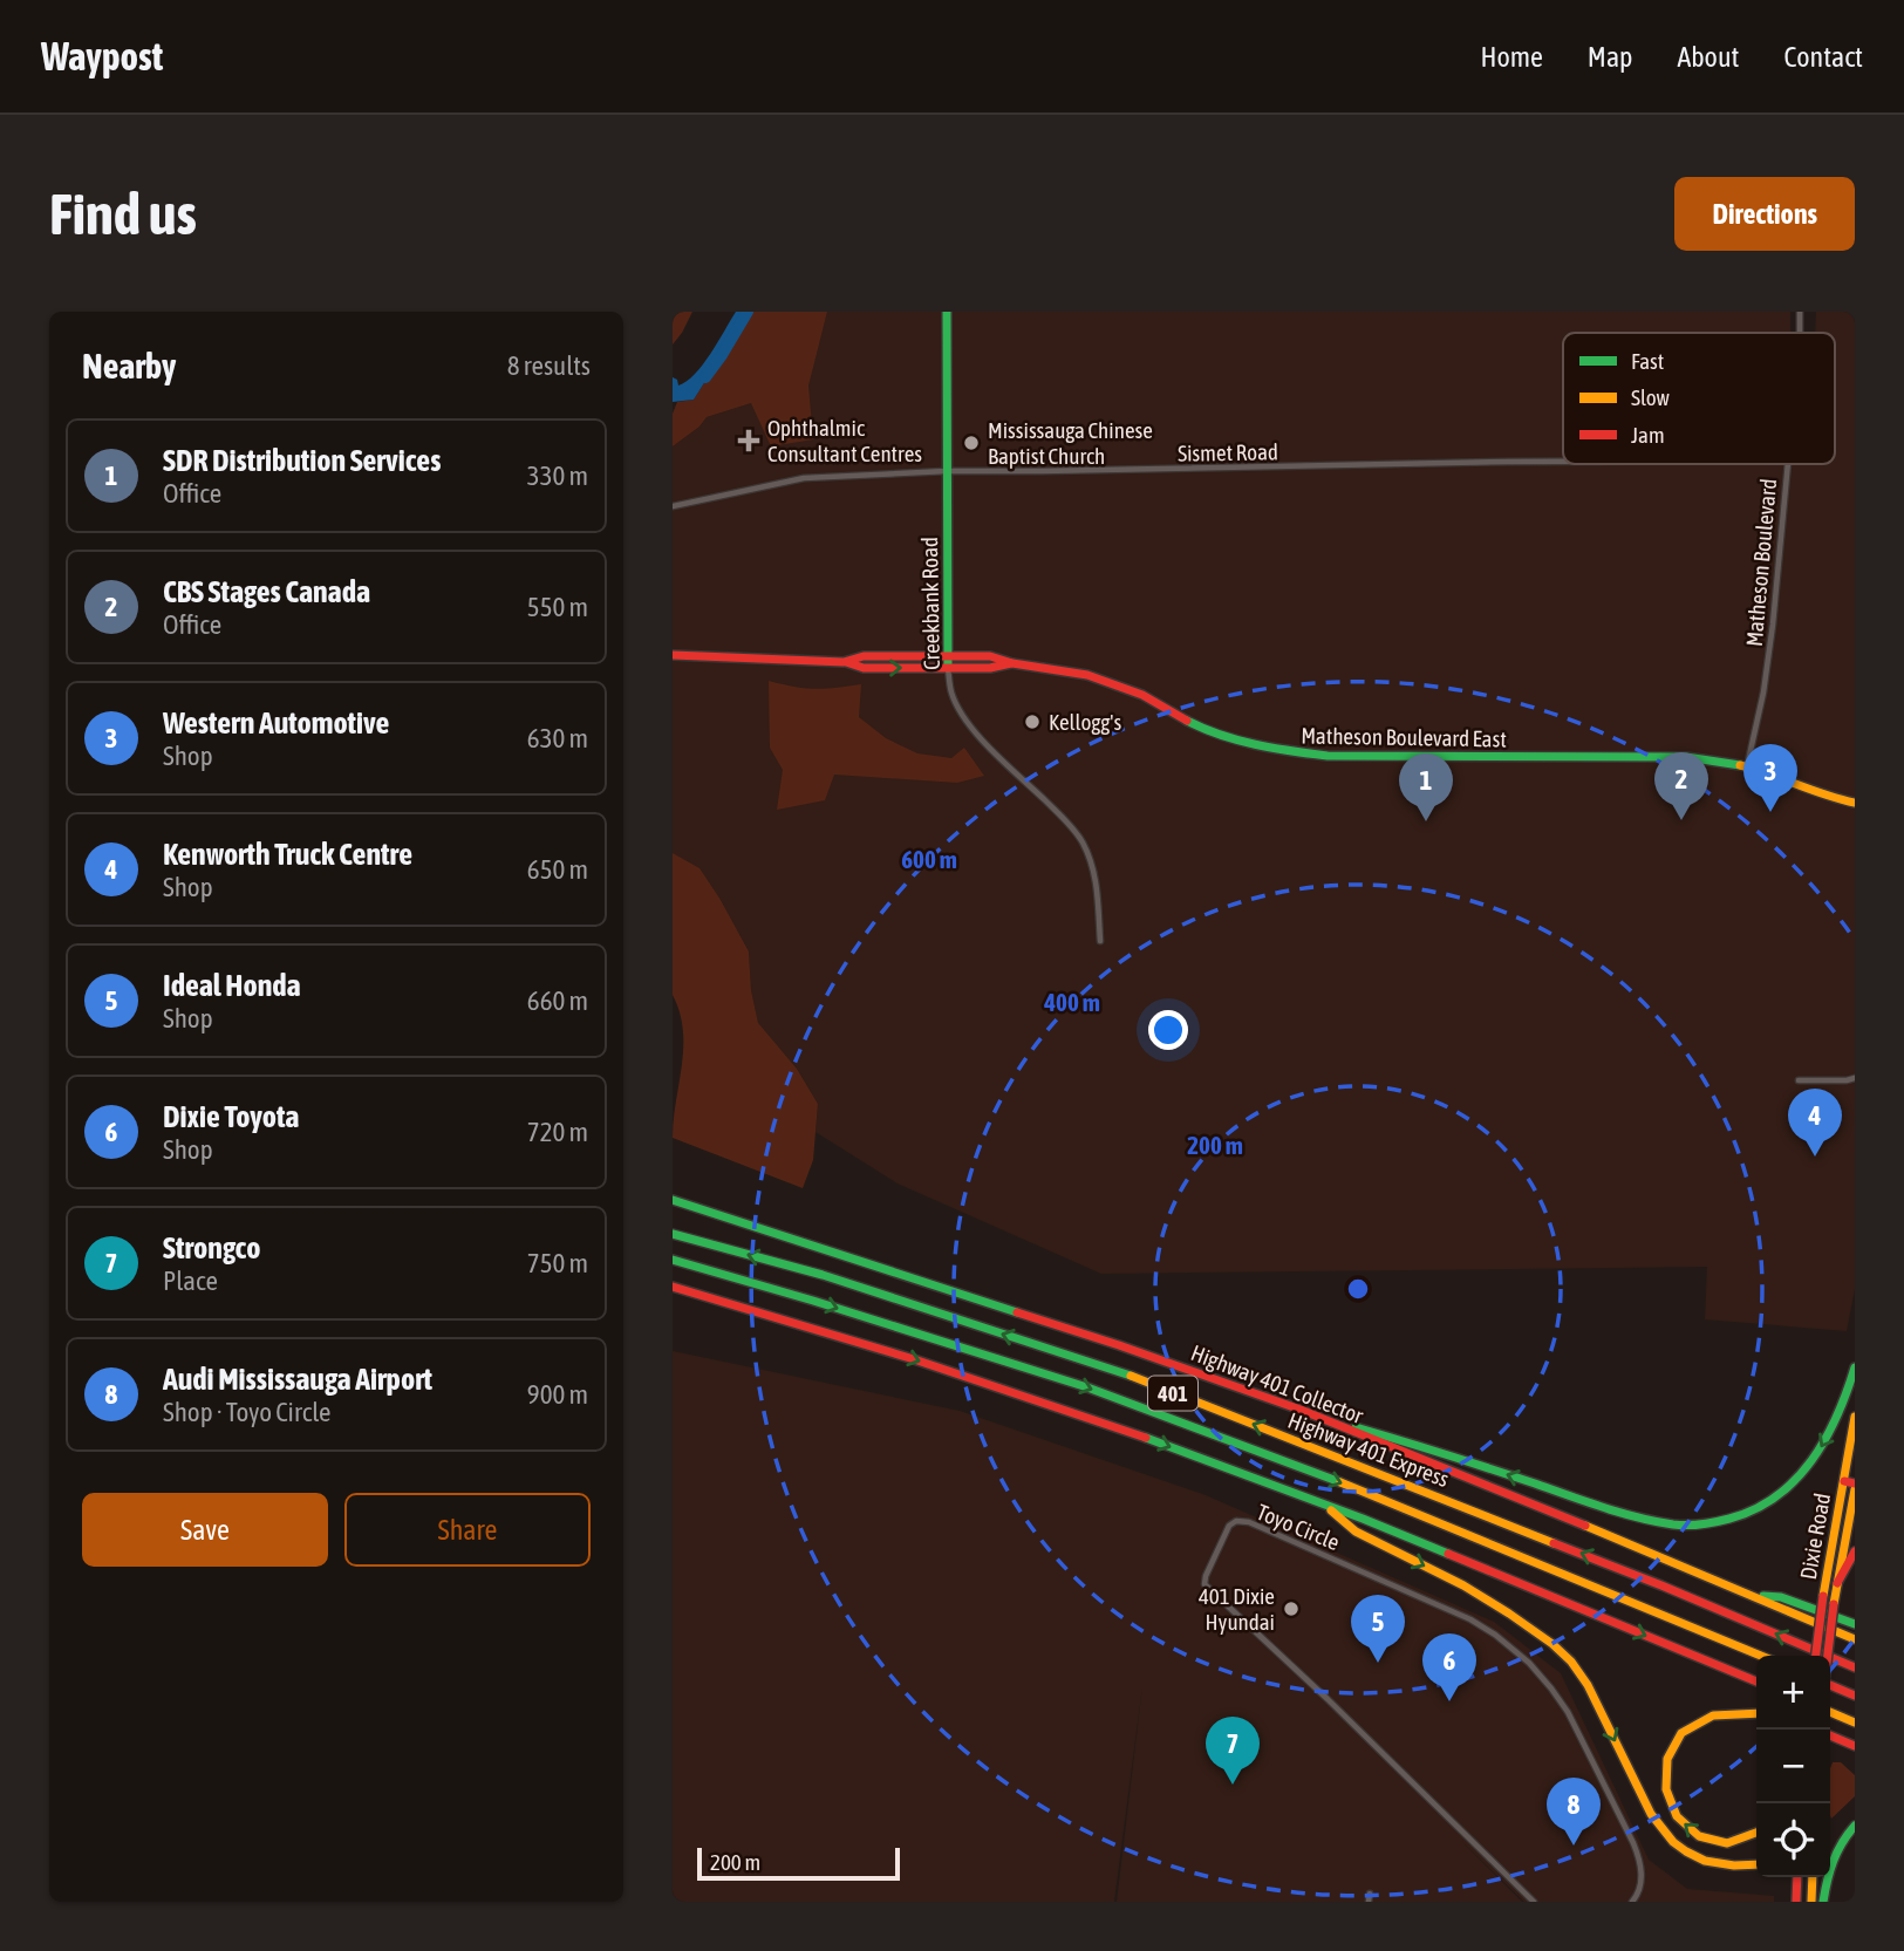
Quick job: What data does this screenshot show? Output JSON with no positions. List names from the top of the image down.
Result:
{
  "streets": {
    "main road": [
      "Creekbank Road",
      "Matheson Boulevard East",
      "Highway 401 Collector",
      "401",
      "Highway 401 Express",
      "Dixie Road"
    ],
    "street": ["Sismet Road", "Matheson Boulevard", "Toyo Circle"]
  },
  "crossings": [
    ["Sismet Road", "Creekbank Road"],
    ["Matheson Boulevard", "Matheson Boulevard East"],
    ["Creekbank Road", "Matheson Boulevard East"]
  ],
  "places": {
    "health": ["Ophthalmic Consultant Centres"],
    "other": ["Mississauga Chinese Baptist Church", "Kellogg's", "401 Dixie Hyundai"]
  },
  "legend": ["Fast", "Slow", "Jam"],
  "scale_bar": "200 m",
  "page": {
    "header": "Waypost",
    "nav": [
      "Home",
      "Map",
      "About",
      "Contact"
    ],
    "buttons": [
      "Directions",
      ["Save", "Share"]
    ],
    "title": "Find us",
    "heading": ["Nearby", "8 results"],
    "list": [
      {
        "mark": "1",
        "name": "SDR Distribution Services",
        "note": "Office",
        "value": "330 m"
      },
      {
        "mark": "2",
        "name": "CBS Stages Canada",
        "note": "Office",
        "value": "550 m"
      },
      {
        "mark": "3",
        "name": "Western Automotive",
        "note": "Shop",
        "value": "630 m"
      },
      {
        "mark": "4",
        "name": "Kenworth Truck Centre",
        "note": "Shop",
        "value": "650 m"
      },
      {
        "mark": "5",
        "name": "Ideal Honda",
        "note": "Shop",
        "value": "660 m"
      },
      {
        "mark": "6",
        "name": "Dixie Toyota",
        "note": "Shop",
        "value": "720 m"
      },
      {
        "mark": "7",
        "name": "Strongco",
        "note": "Place",
        "value": "750 m"
      },
      {
        "mark": "8",
        "name": "Audi Mississauga Airport",
        "note": "Shop · Toyo Circle",
        "value": "900 m"
      }
    ],
    "pins": [
      "3",
      "2",
      "1",
      "4",
      "5",
      "6",
      "7",
      "8"
    ],
    "map_buttons": ["+", "−"],
    "scale": "200 m"
  },
  "rings": ["600 m", "400 m", "200 m"]
}
